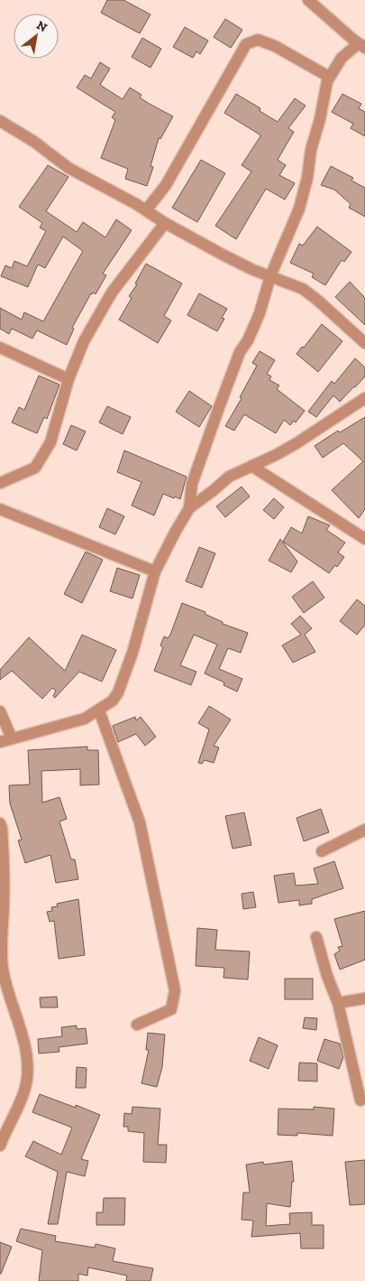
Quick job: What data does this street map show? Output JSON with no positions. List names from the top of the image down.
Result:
{
  "north": "top right"
}
